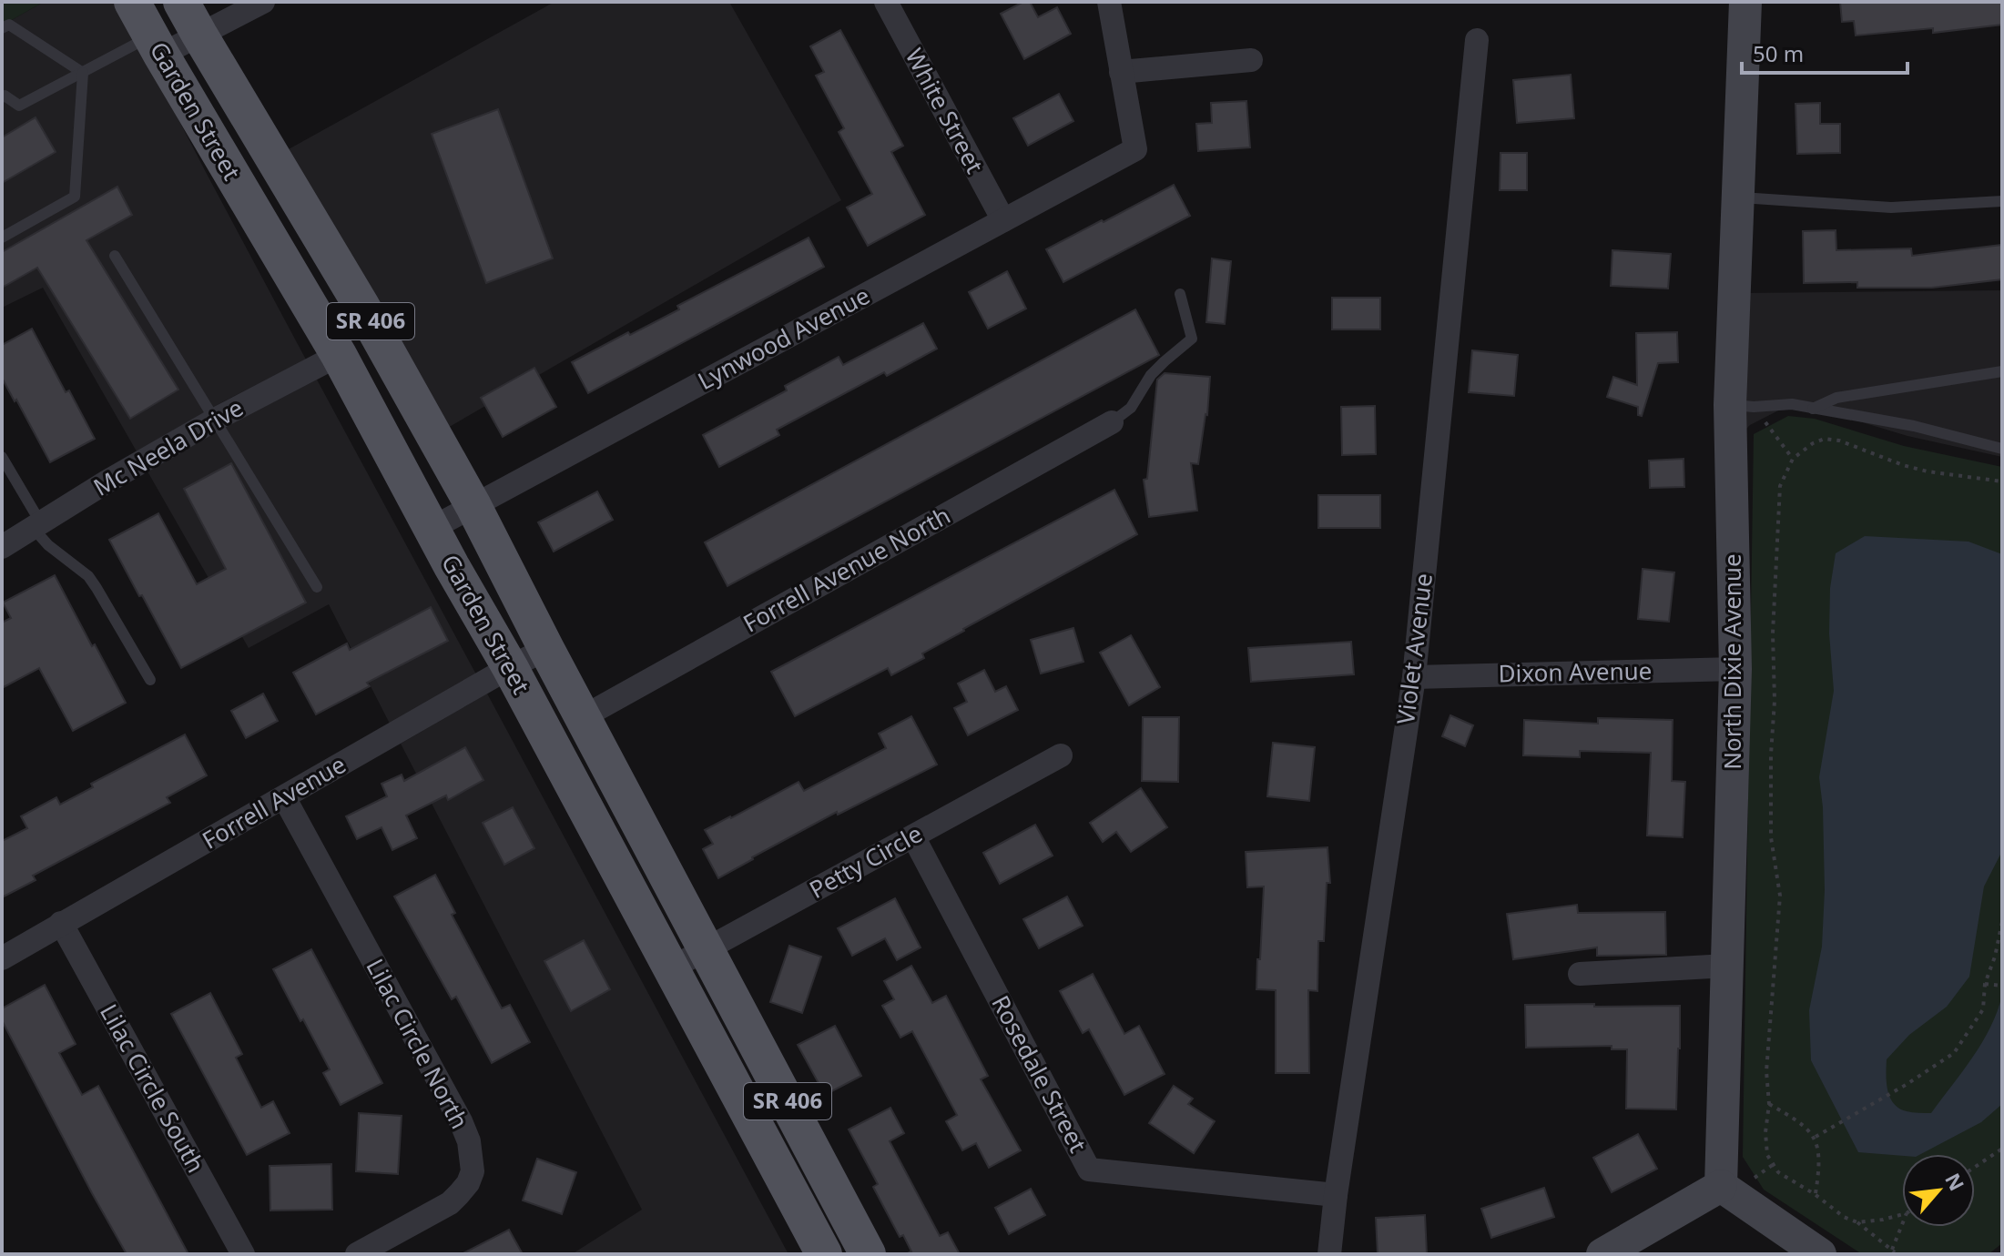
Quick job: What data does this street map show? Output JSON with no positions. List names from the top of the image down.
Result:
{
  "streets": {
    "main road": ["Garden Street", "SR 406"],
    "street": [
      "White Street",
      "Lynwood Avenue",
      "Mc Neela Drive",
      "Forrell Avenue North",
      "Violet Avenue",
      "North Dixie Avenue",
      "Dixon Avenue",
      "Forrell Avenue",
      "Petty Circle",
      "Lilac Circle North",
      "Rosedale Street",
      "Lilac Circle South"
    ]
  },
  "crossings": [
    ["Garden Street", "Lynwood Avenue"],
    ["Garden Street", "Mc Neela Drive"],
    ["Garden Street", "Forrell Avenue North"],
    ["Garden Street", "Forrell Avenue"],
    ["Garden Street", "Petty Circle"],
    ["White Street", "Lynwood Avenue"],
    ["Violet Avenue", "Dixon Avenue"],
    ["Violet Avenue", "Rosedale Street"],
    ["North Dixie Avenue", "Dixon Avenue"],
    ["Forrell Avenue", "Lilac Circle North"],
    ["Forrell Avenue", "Lilac Circle South"],
    ["Petty Circle", "Rosedale Street"]
  ],
  "scale_bar": "50 m",
  "north": "top right"
}
